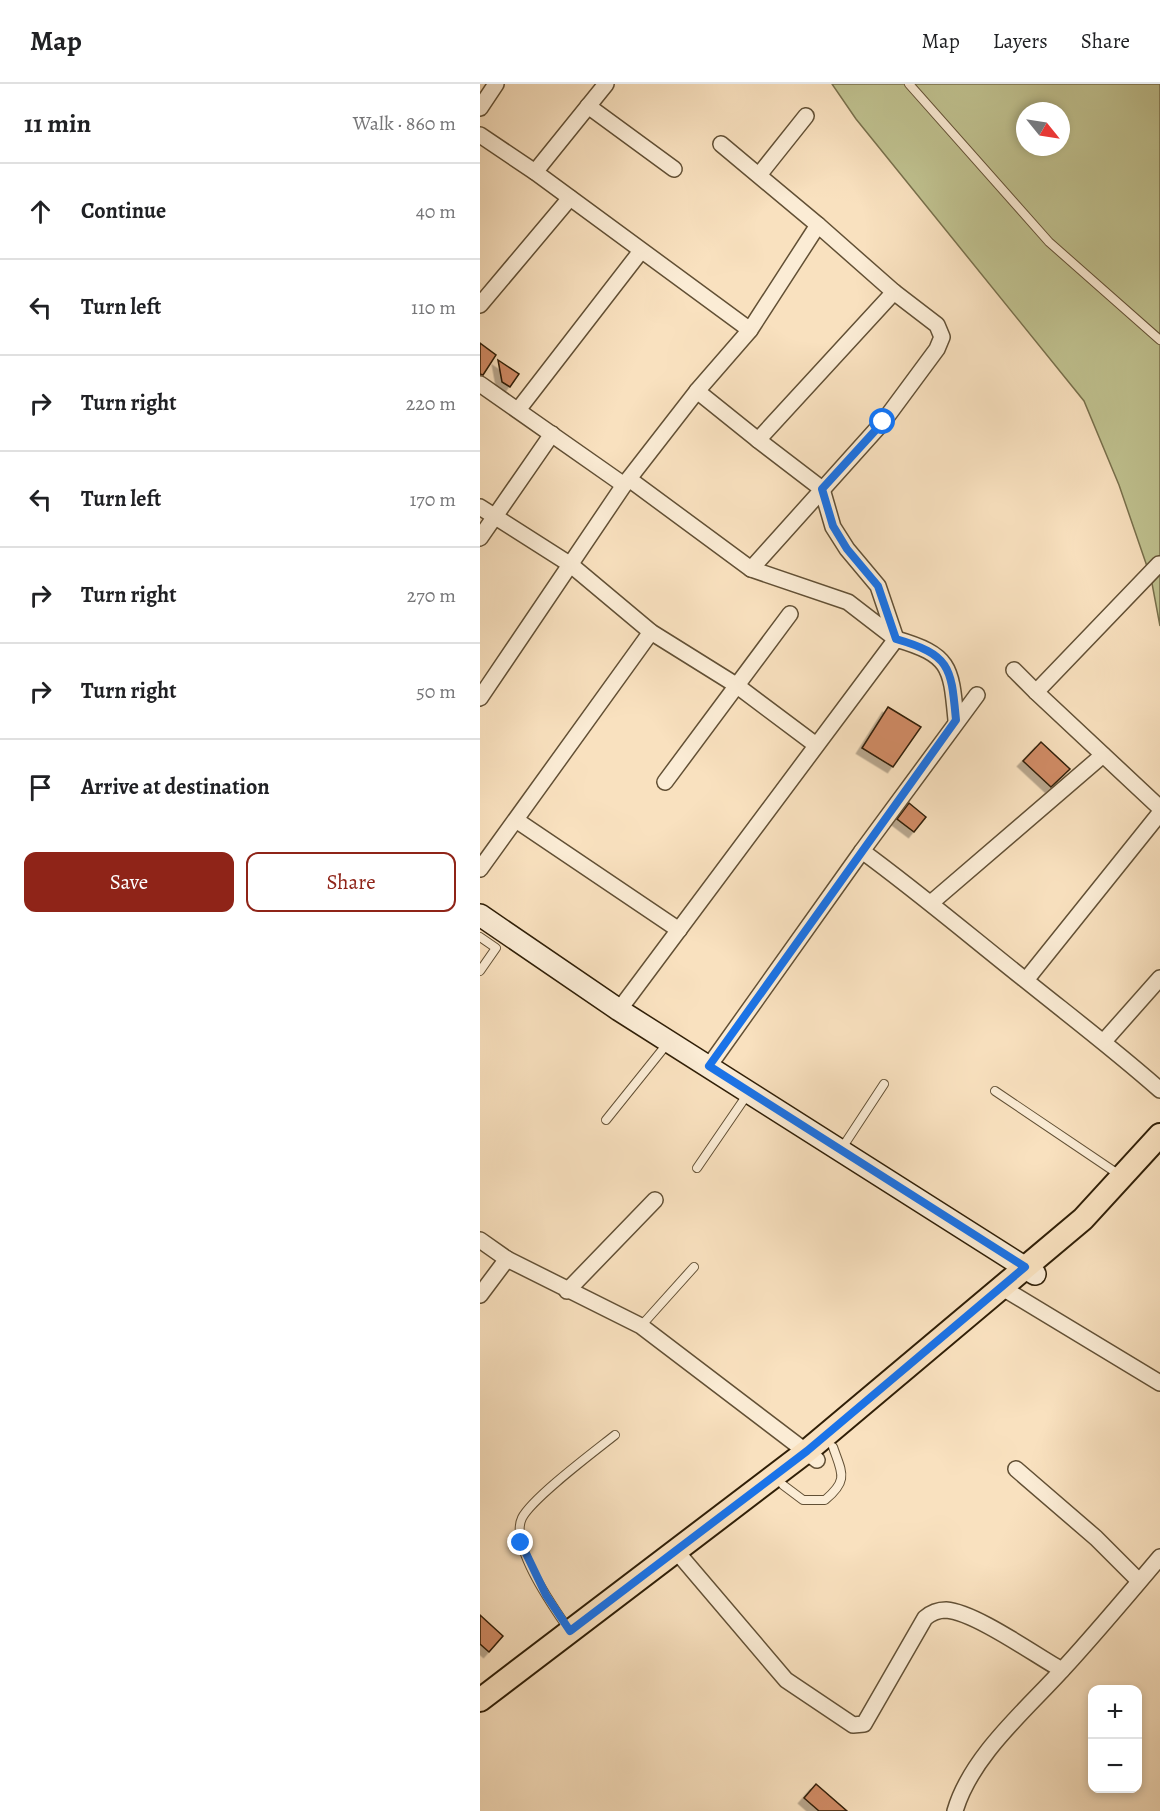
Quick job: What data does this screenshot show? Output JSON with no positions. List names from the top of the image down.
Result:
{
  "north": "bottom right",
  "page": {
    "header": "Map",
    "nav": ["Map", "Layers", "Share"],
    "heading": ["11 min", "Walk · 860 m"],
    "list": [
      ["Continue", "40 m"],
      ["Turn left", "110 m"],
      ["Turn right", "220 m"],
      ["Turn left", "170 m"],
      ["Turn right", "270 m"],
      ["Turn right", "50 m"],
      "Arrive at destination"
    ],
    "buttons": ["Save", "Share"],
    "map_buttons": ["+", "−"]
  }
}
